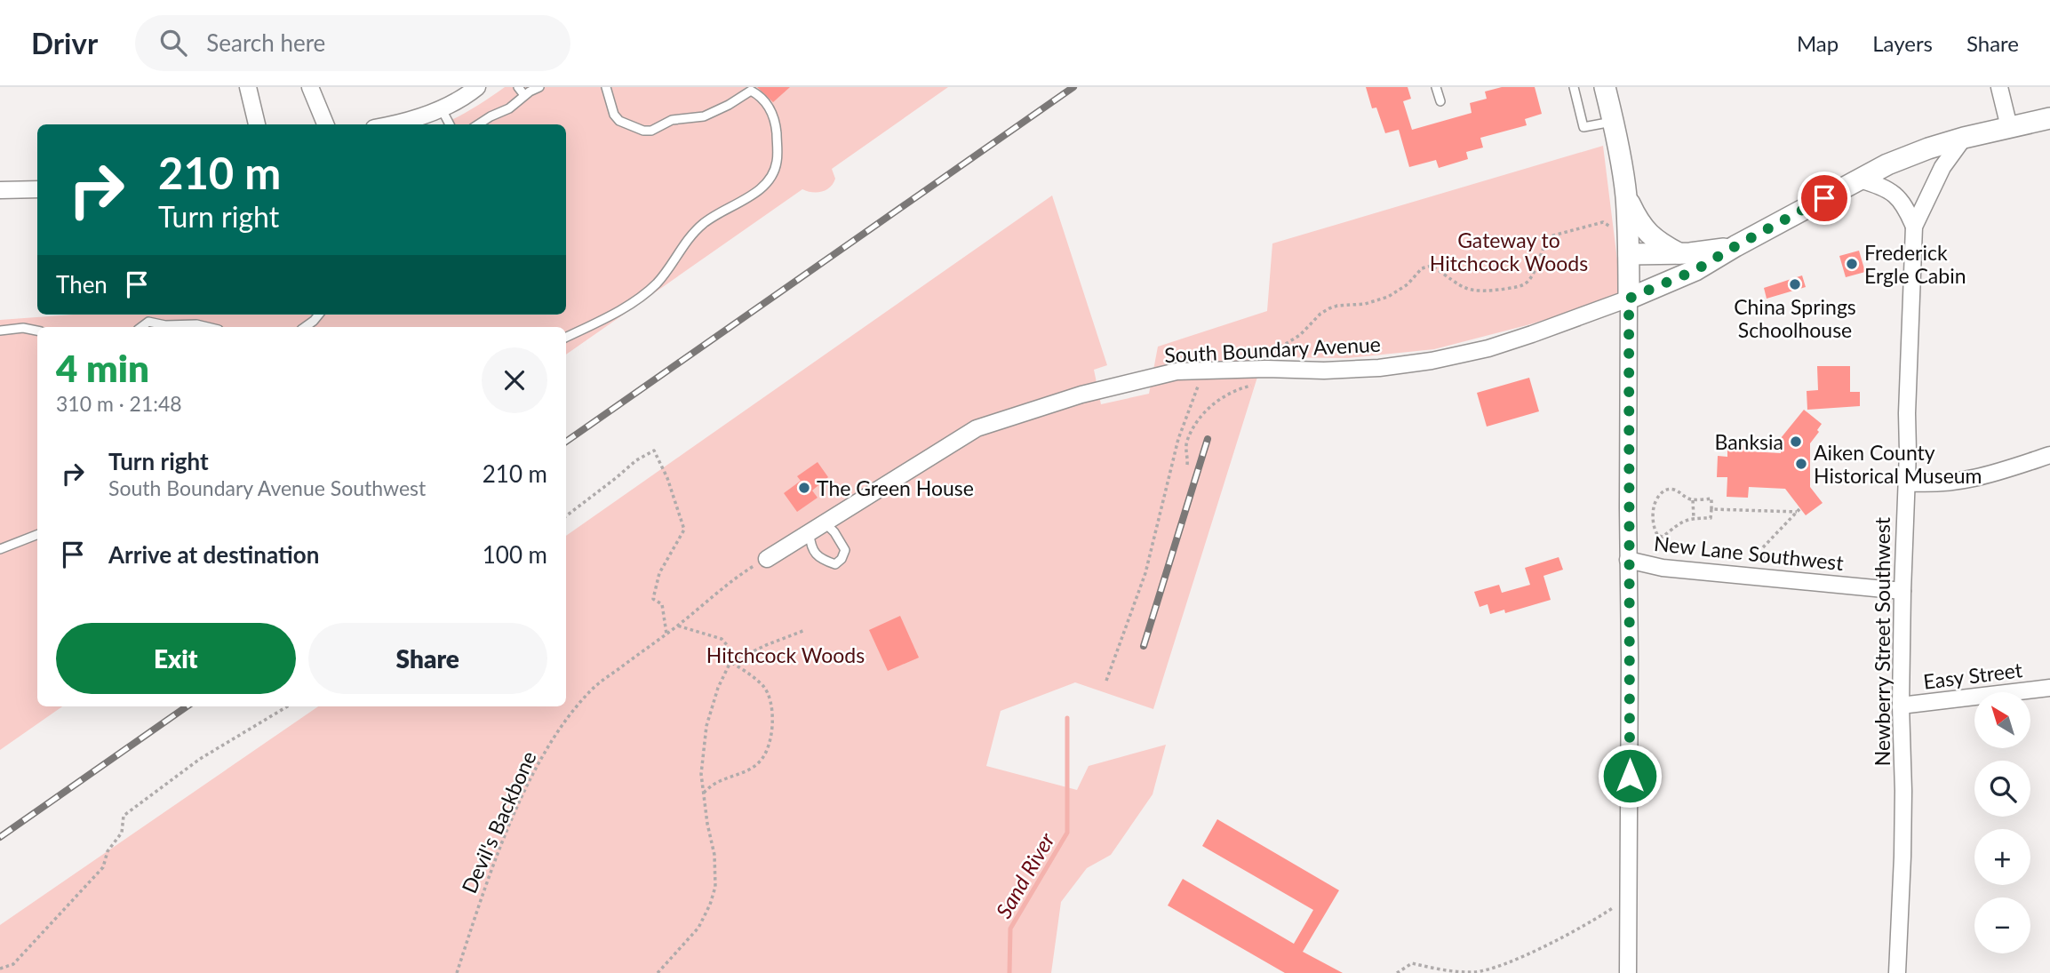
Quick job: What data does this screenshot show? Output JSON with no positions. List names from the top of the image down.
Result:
{
  "streets": {
    "street": [
      "South Boundary Avenue",
      "New Lane Southwest",
      "Newberry Street Southwest",
      "Easy Street"
    ],
    "path": ["Devil's Backbone"]
  },
  "crossings": [
    ["South Boundary Avenue", "Devil's Backbone"],
    ["New Lane Southwest", "Newberry Street Southwest"],
    ["Newberry Street Southwest", "Easy Street"]
  ],
  "water": ["Sand River"],
  "parks": ["Gateway to Hitchcock Woods", "Hitchcock Woods"],
  "places": [
    "Frederick Ergle Cabin",
    "China Springs Schoolhouse",
    "Banksia",
    "Aiken County Historical Museum",
    "The Green House"
  ],
  "north": "top left",
  "page": {
    "header": "Drivr",
    "search": "Search here",
    "nav": ["Map", "Layers", "Share"],
    "turn": ["210 m", "Turn right"],
    "then": "Then",
    "heading": ["4 min", "310 m · 21:48"],
    "list": [
      {
        "name": "Turn right",
        "note": "South Boundary Avenue Southwest",
        "value": "210 m"
      },
      {
        "name": "Arrive at destination",
        "value": "100 m"
      }
    ],
    "buttons": ["Exit", "Share"],
    "map_buttons": ["+", "−"]
  }
}
